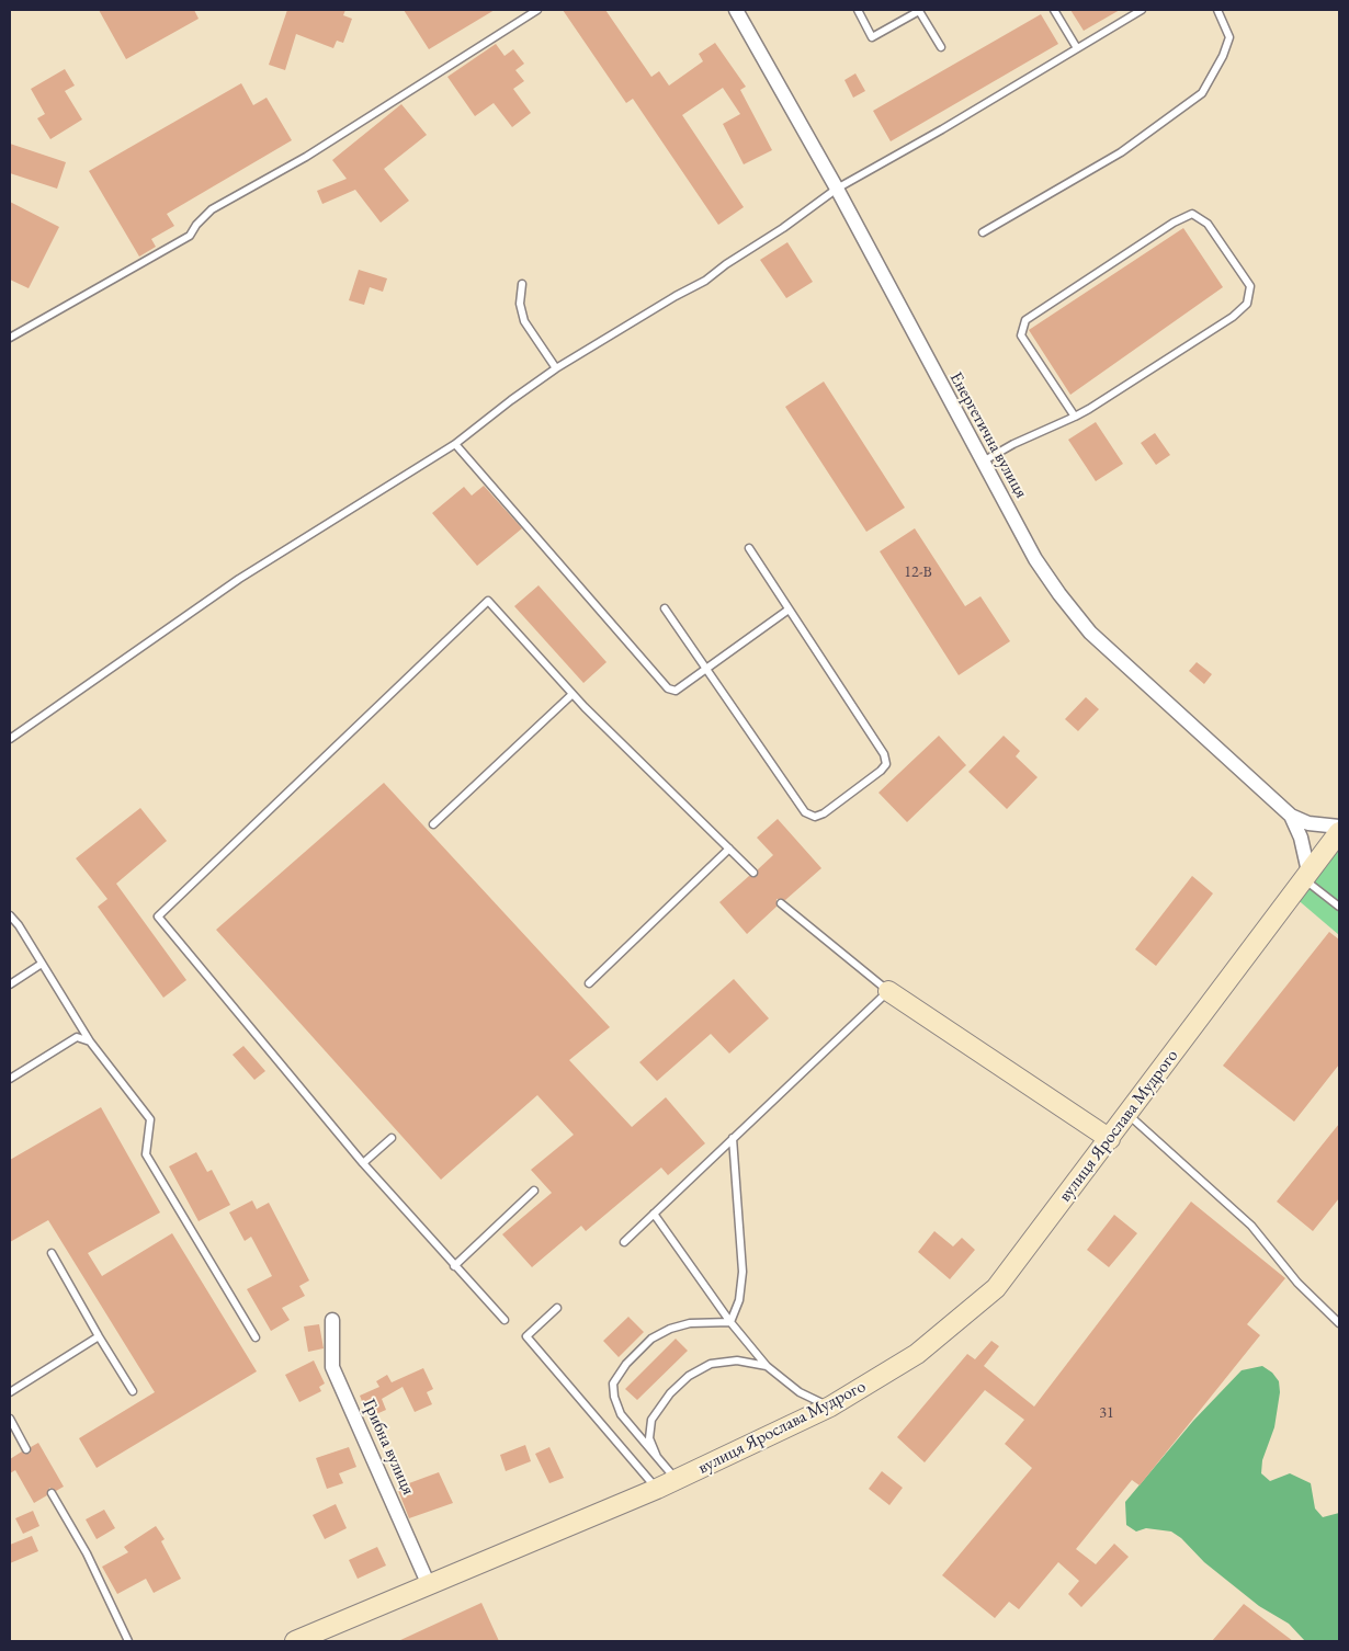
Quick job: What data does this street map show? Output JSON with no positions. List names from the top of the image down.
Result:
{
  "streets": {
    "main road": ["вулиця Ярослава Мудрого"],
    "street": ["Енергетична вулиця", "Грибна вулиця"]
  },
  "crossings": [
    ["Енергетична вулиця", "вулиця Ярослава Мудрого"],
    ["вулиця Ярослава Мудрого", "Грибна вулиця"]
  ],
  "house_numbers": ["12-В", "31"]
}
